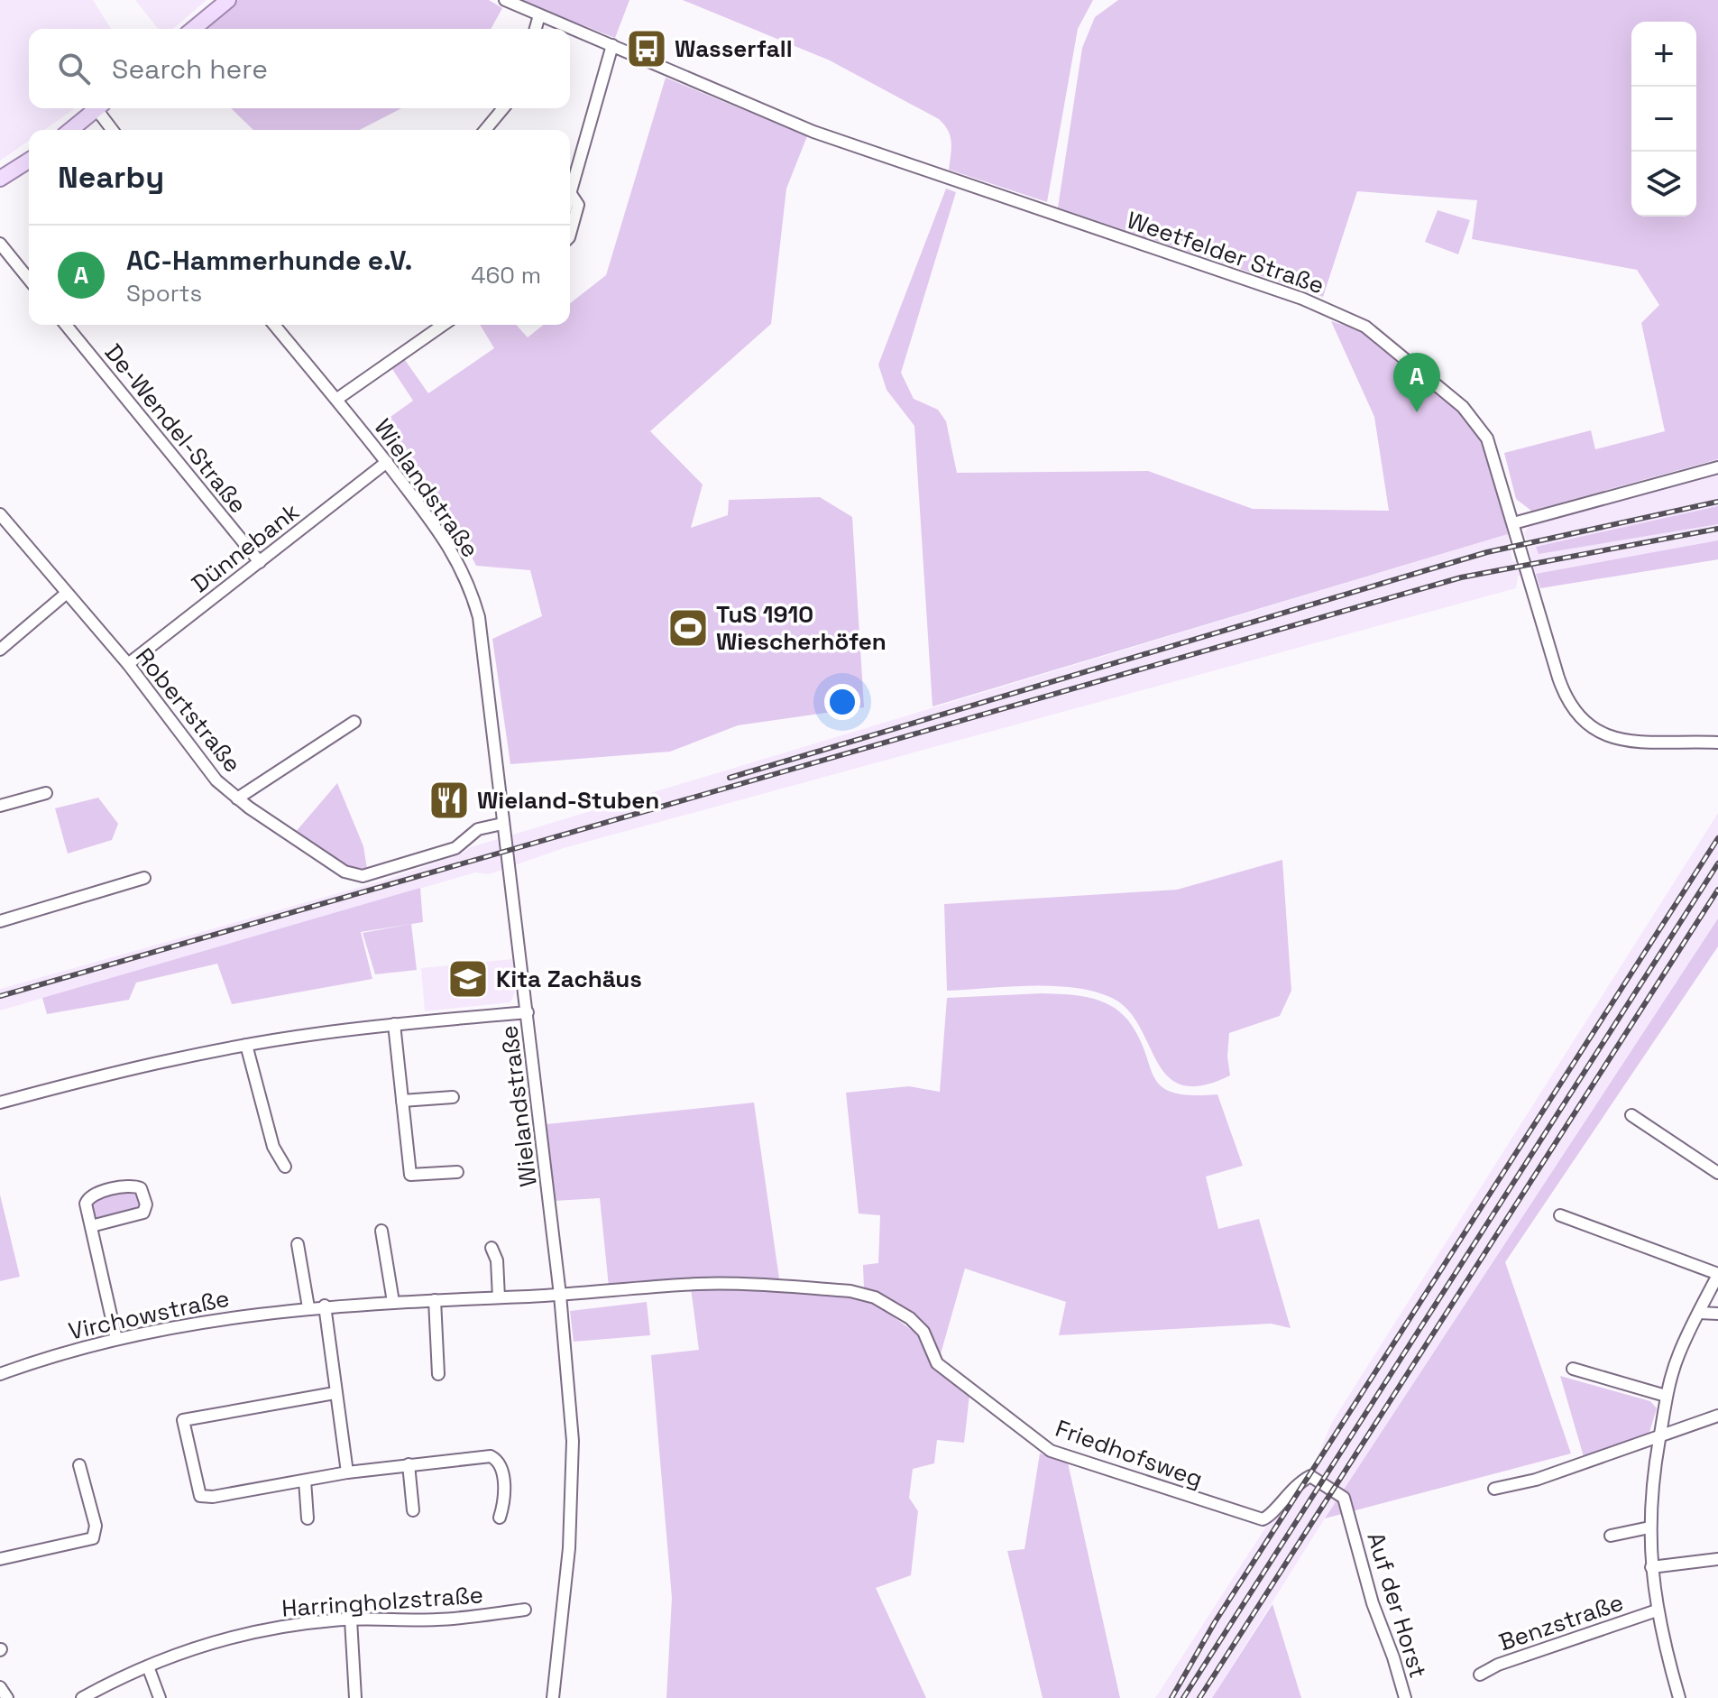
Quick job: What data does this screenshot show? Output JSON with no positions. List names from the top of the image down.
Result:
{
  "streets": {
    "street": [
      "Weetfelder Straße",
      "De-Wendel-Straße",
      "Wielandstraße",
      "Dünnebank",
      "Robertstraße",
      "Virchowstraße",
      "Friedhofsweg",
      "Harringholzstraße",
      "Auf der Horst",
      "Benzstraße"
    ]
  },
  "crossings": [
    ["De-Wendel-Straße", "Dünnebank"],
    ["Wielandstraße", "Dünnebank"],
    ["Wielandstraße", "Robertstraße"],
    ["Wielandstraße", "Virchowstraße"],
    ["Wielandstraße", "Friedhofsweg"],
    ["Dünnebank", "Robertstraße"],
    ["Virchowstraße", "Friedhofsweg"],
    ["Friedhofsweg", "Auf der Horst"]
  ],
  "places": {
    "bus stop": ["Wasserfall"],
    "sports": ["TuS 1910 Wiescherhöfen"],
    "restaurant": ["Wieland-Stuben"],
    "school or university": ["Kita Zachäus"]
  },
  "page": {
    "map_buttons": ["+", "−"],
    "search": "Search here",
    "heading": "Nearby",
    "list": [
      {
        "mark": "A",
        "name": "AC-Hammerhunde e.V.",
        "note": "Sports",
        "value": "460 m"
      }
    ],
    "pins": "A"
  }
}
